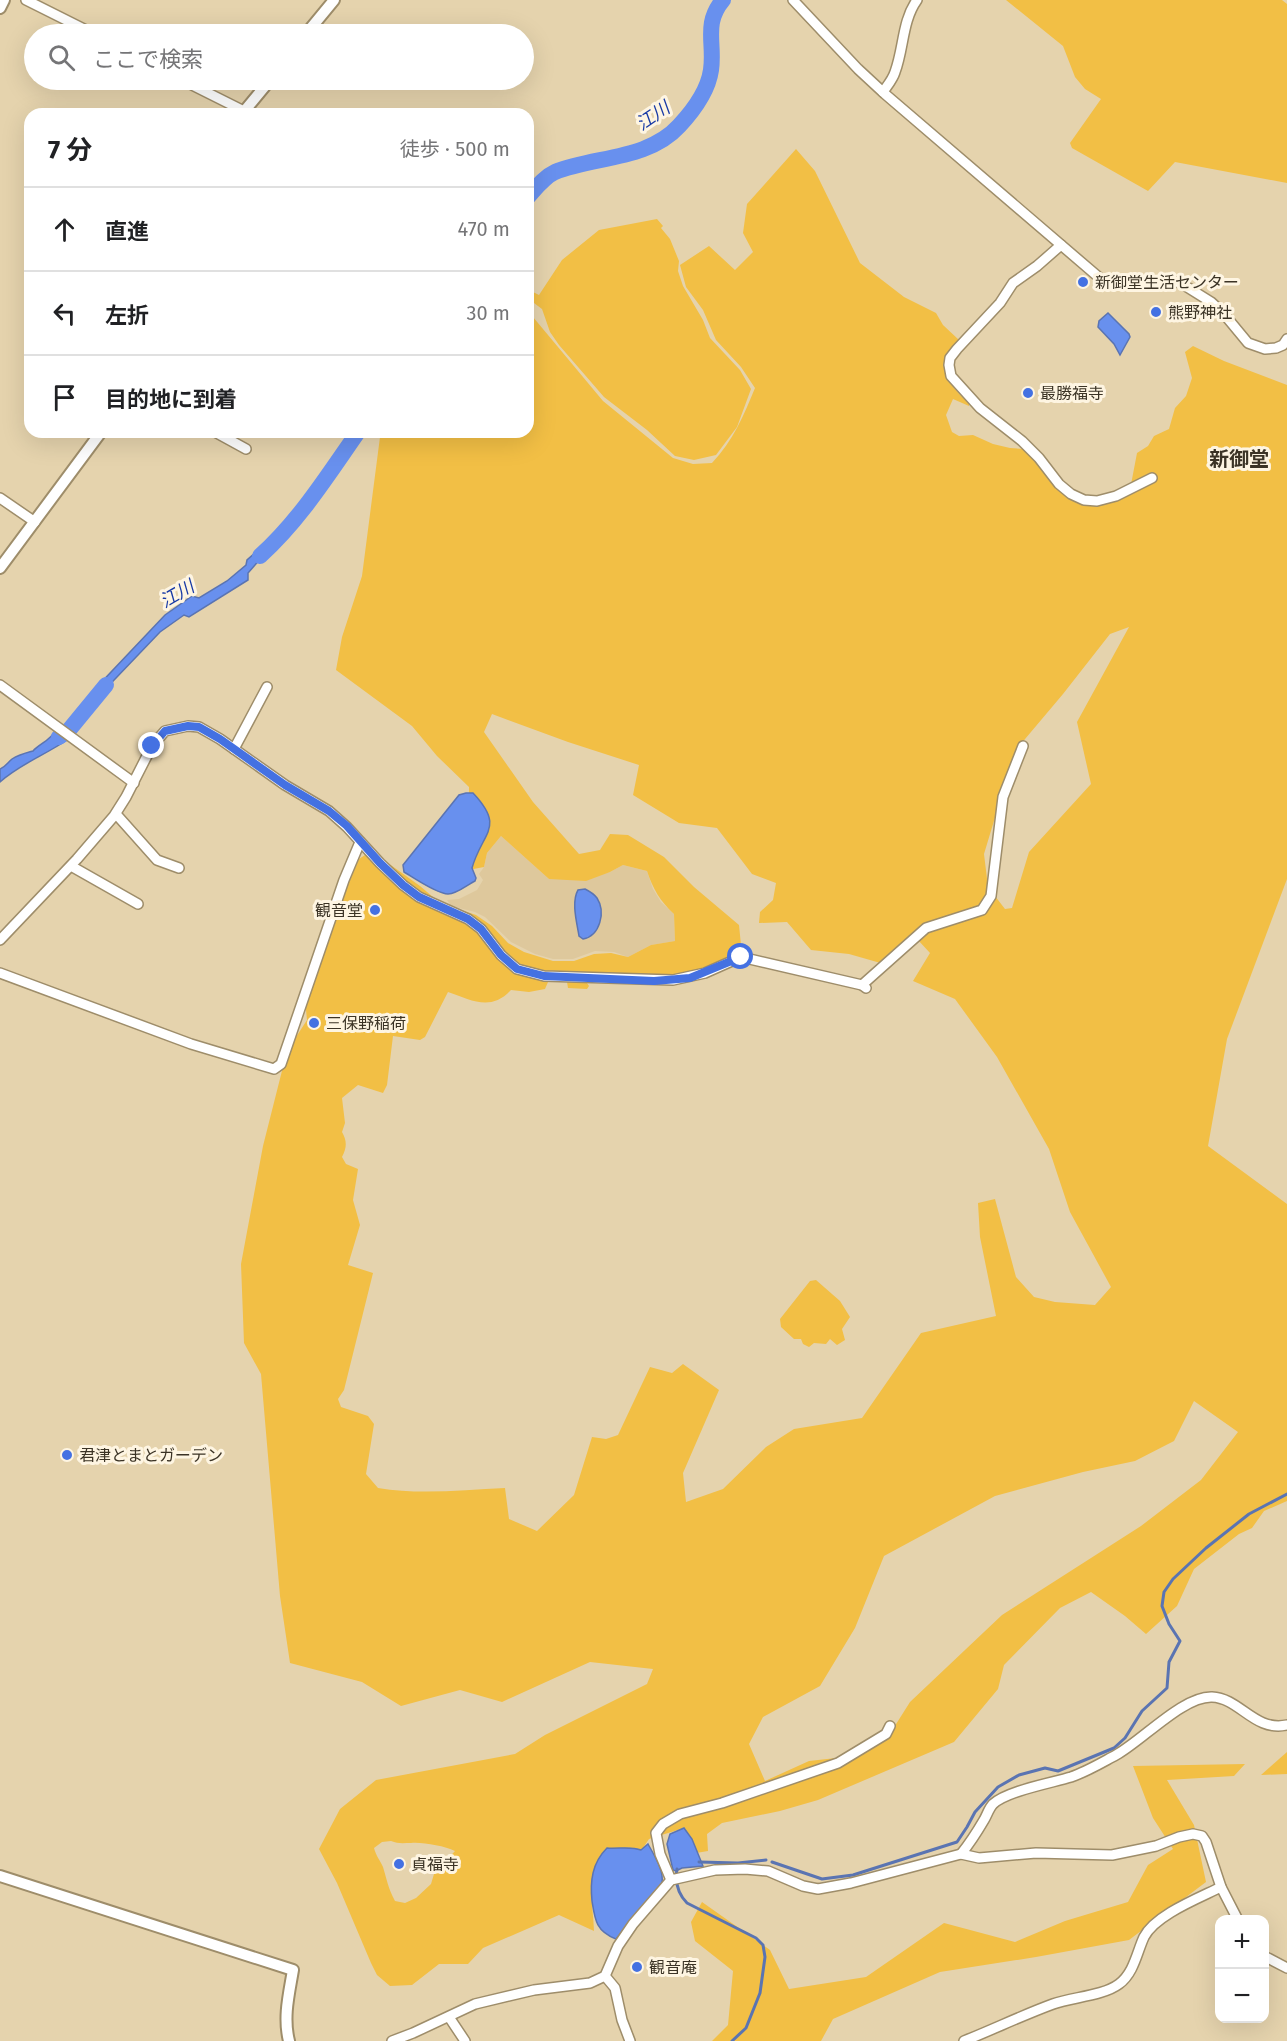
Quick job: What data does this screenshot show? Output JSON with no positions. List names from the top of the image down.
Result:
{
  "districts": ["新御堂"],
  "water": ["江川"],
  "places": [
    "新御堂生活センター",
    "熊野神社",
    "最勝福寺",
    "観音堂",
    "三保野稲荷",
    "君津とまとガーデン",
    "貞福寺",
    "観音庵"
  ],
  "page": {
    "search": "ここで検索",
    "heading": ["7 分", "徒歩 · 500 m"],
    "list": [
      ["直進", "470 m"],
      ["左折", "30 m"],
      "目的地に到着"
    ],
    "map_buttons": ["+", "−"]
  }
}
